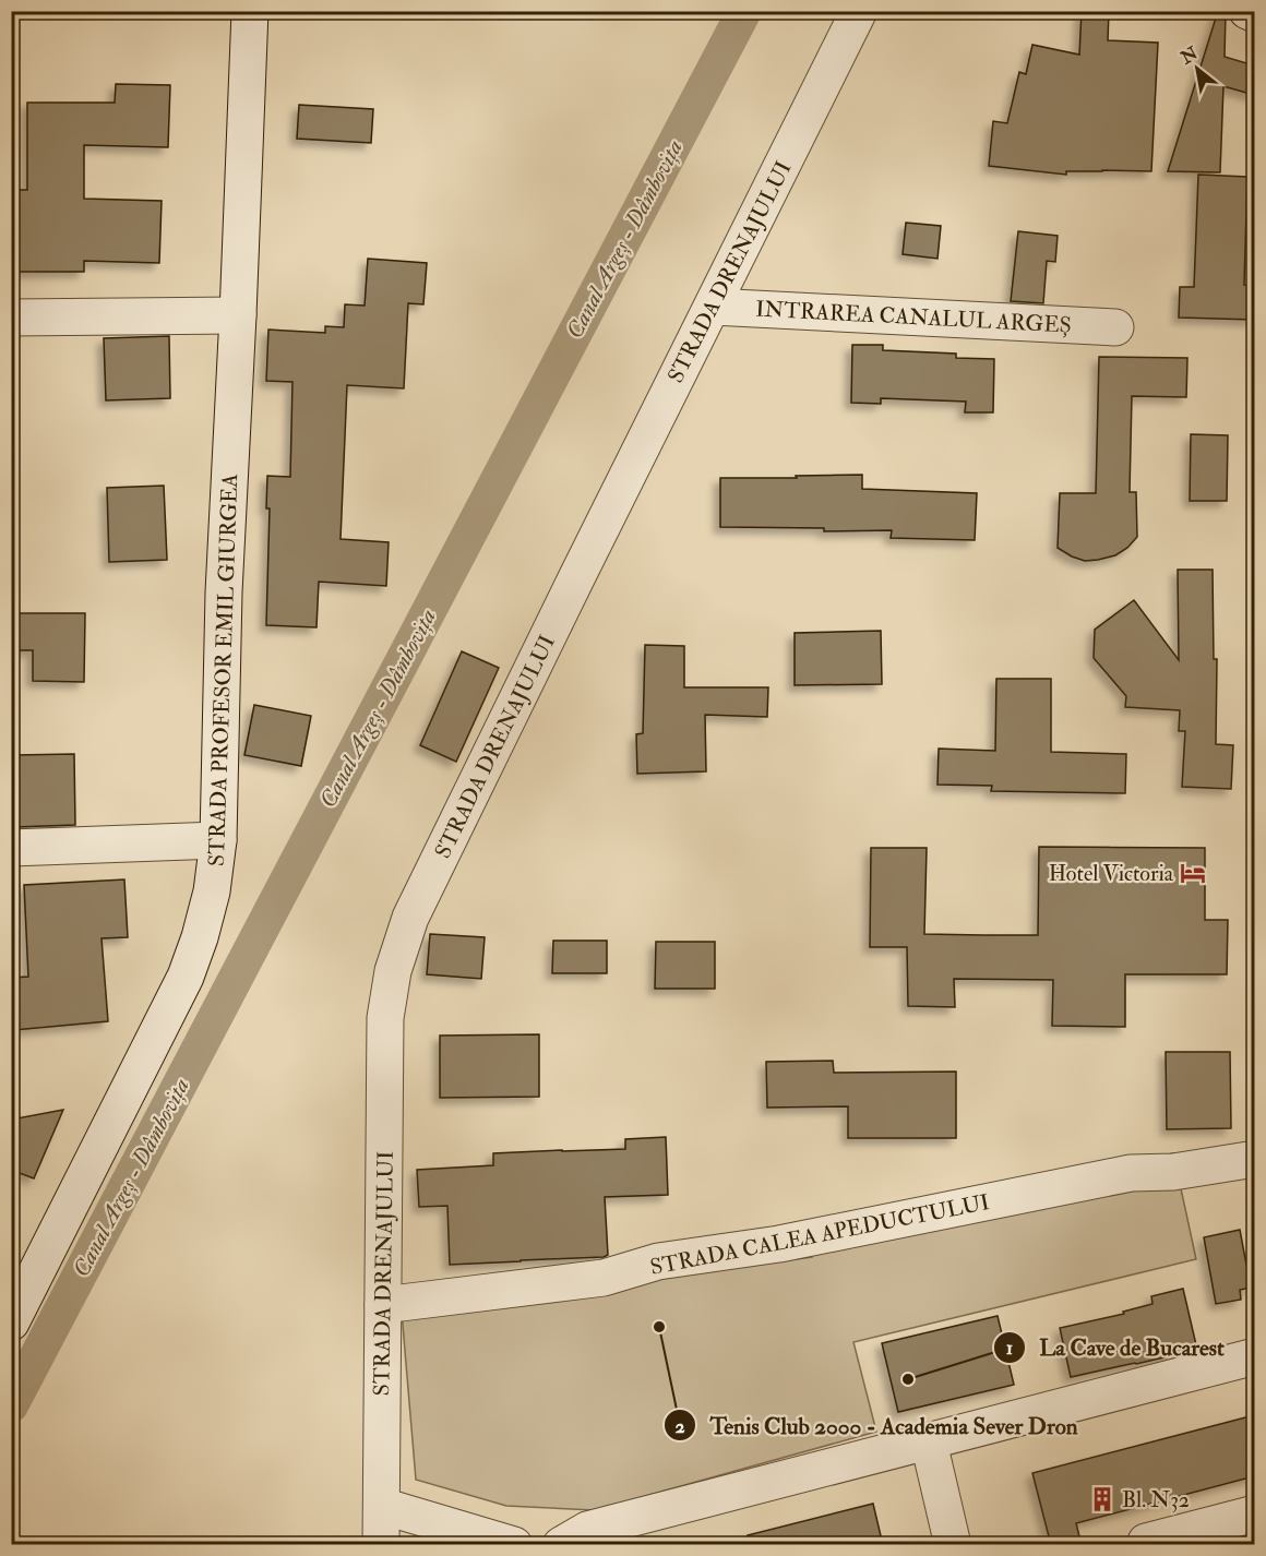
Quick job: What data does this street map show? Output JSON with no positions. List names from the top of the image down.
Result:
{
  "streets": {
    "street": [
      "STRADA DRENAJULUI",
      "INTRAREA CANALUL ARGEȘ",
      "STRADA PROFESOR EMIL GIURGEA",
      "STRADA CALEA APEDUCTULUI"
    ]
  },
  "crossings": [
    ["STRADA DRENAJULUI", "INTRAREA CANALUL ARGEȘ"],
    ["STRADA DRENAJULUI", "STRADA CALEA APEDUCTULUI"]
  ],
  "water": ["Canal Argeș - Dâmbovița"],
  "places": {
    "hotel": ["Hotel Victoria"],
    "other": ["Tenis Club 2000 - Academia Sever Dron", "La Cave de Bucarest"],
    "building": ["Bl. N32"]
  },
  "north": "top left"
}
